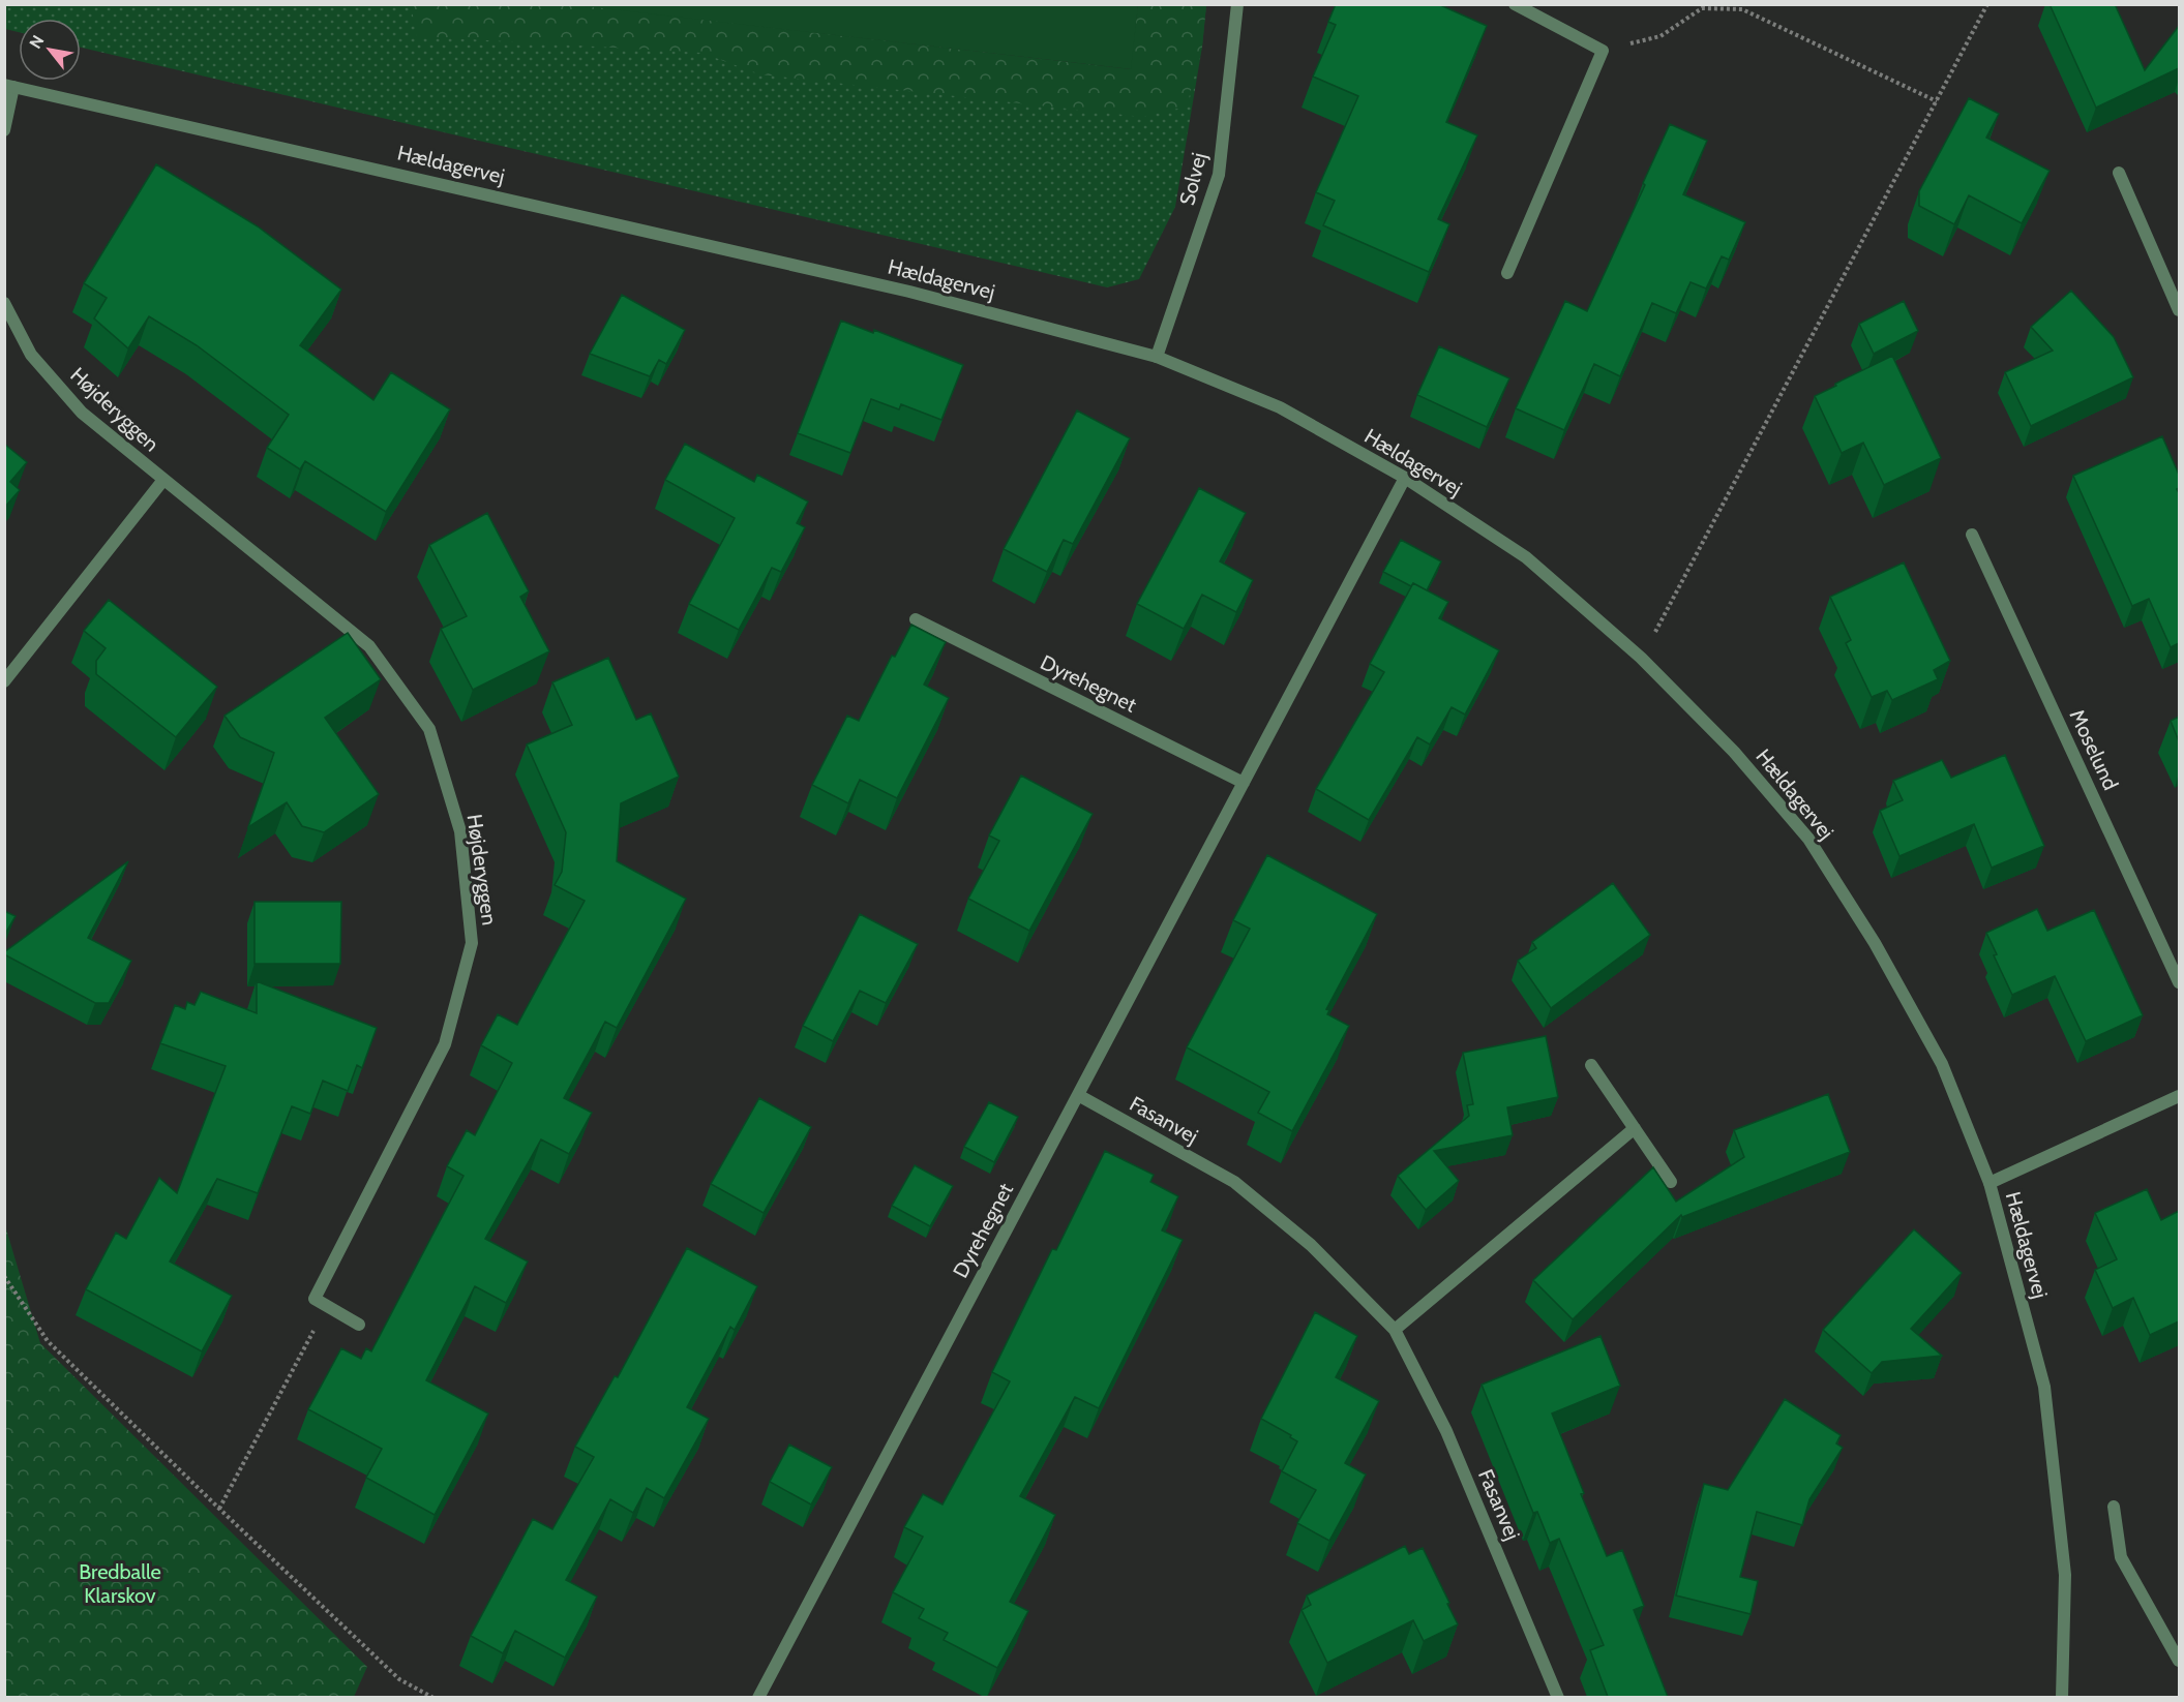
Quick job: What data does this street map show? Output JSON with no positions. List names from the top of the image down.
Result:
{
  "streets": {
    "street": [
      "Hældagervej",
      "Solvej",
      "Højderyggen",
      "Dyrehegnet",
      "Moselund",
      "Fasanvej"
    ]
  },
  "crossings": [
    ["Hældagervej", "Solvej"],
    ["Hældagervej", "Dyrehegnet"],
    ["Dyrehegnet", "Fasanvej"]
  ],
  "parks": ["Bredballe Klarskov"],
  "north": "top left"
}
